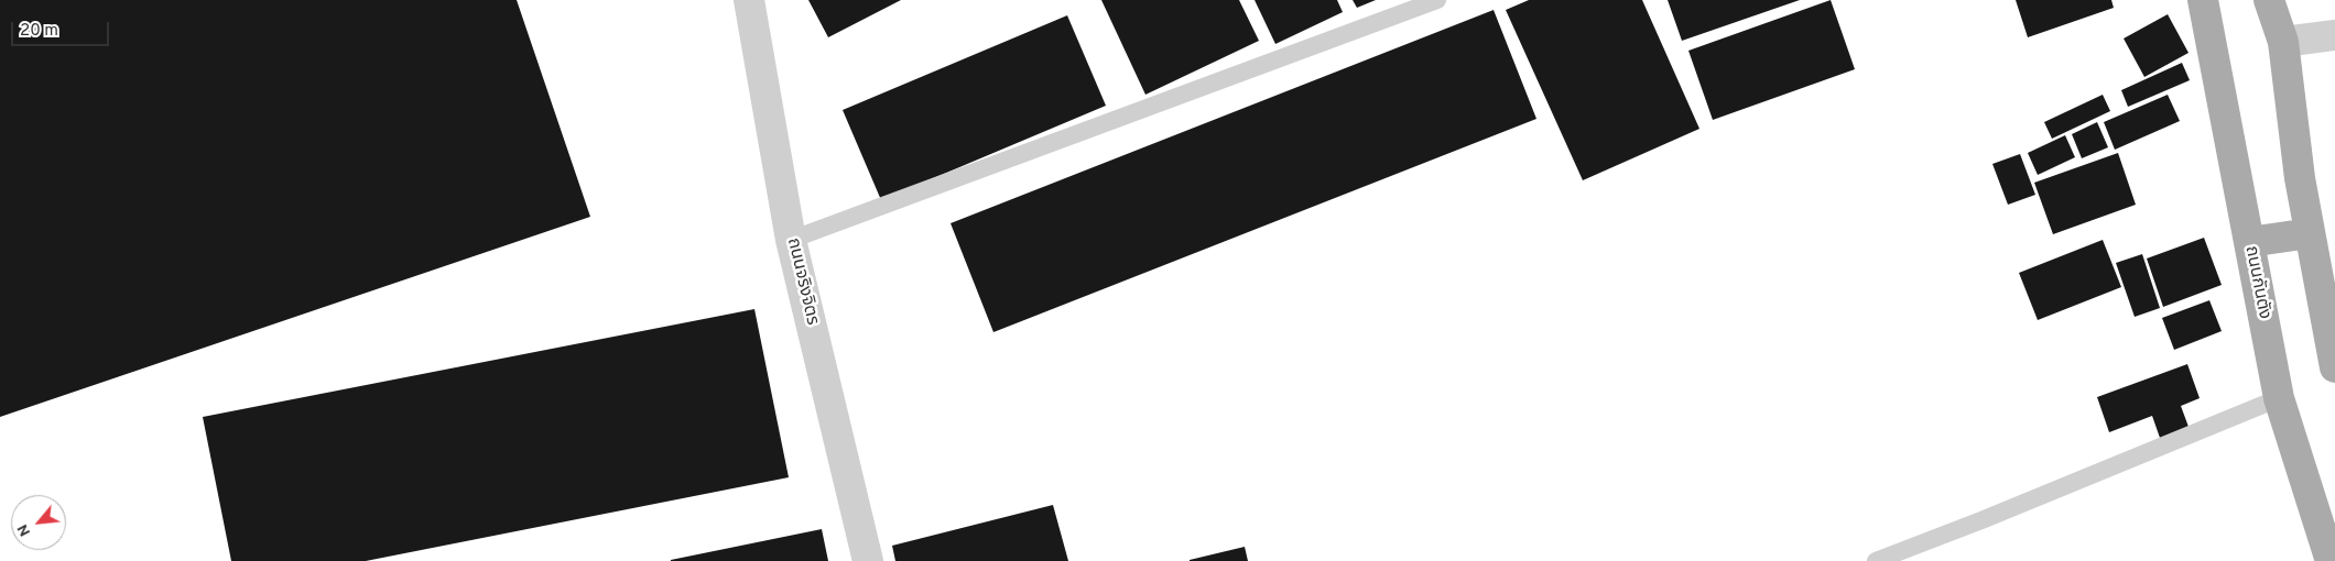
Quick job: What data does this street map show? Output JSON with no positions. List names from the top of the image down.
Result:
{
  "streets": {
    "main road": ["ถนนกันตัง"],
    "street": ["ถนนจริงจิตร"]
  },
  "scale_bar": "20 m",
  "north": "bottom left"
}
